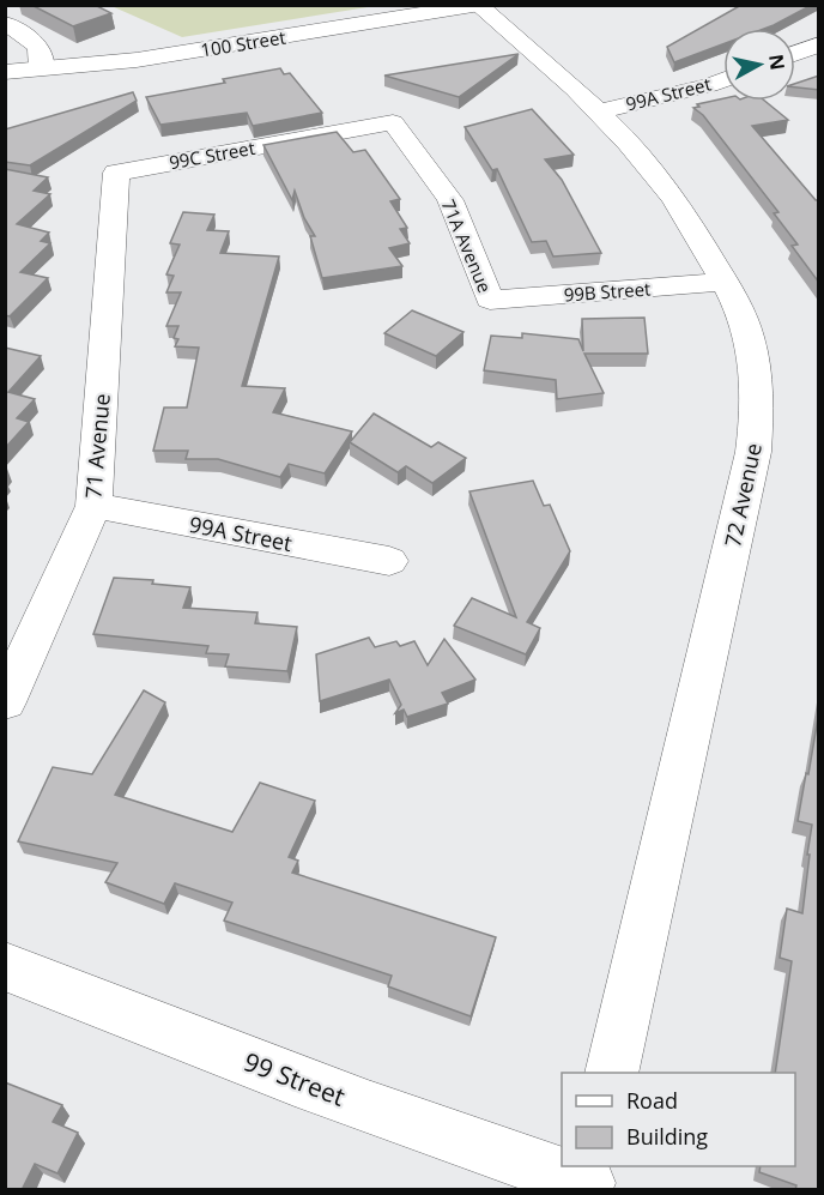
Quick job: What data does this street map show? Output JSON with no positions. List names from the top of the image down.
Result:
{
  "streets": {
    "street": [
      "100 Street",
      "99A Street",
      "99C Street",
      "71A Avenue",
      "99B Street",
      "71 Avenue",
      "72 Avenue",
      "99 Street"
    ]
  },
  "crossings": [
    ["100 Street", "72 Avenue"],
    ["99A Street", "71 Avenue"],
    ["99A Street", "72 Avenue"],
    ["99C Street", "71A Avenue"],
    ["99C Street", "71 Avenue"],
    ["71A Avenue", "99B Street"],
    ["99B Street", "72 Avenue"]
  ],
  "legend": ["Road", "Building"],
  "north": "right"
}
